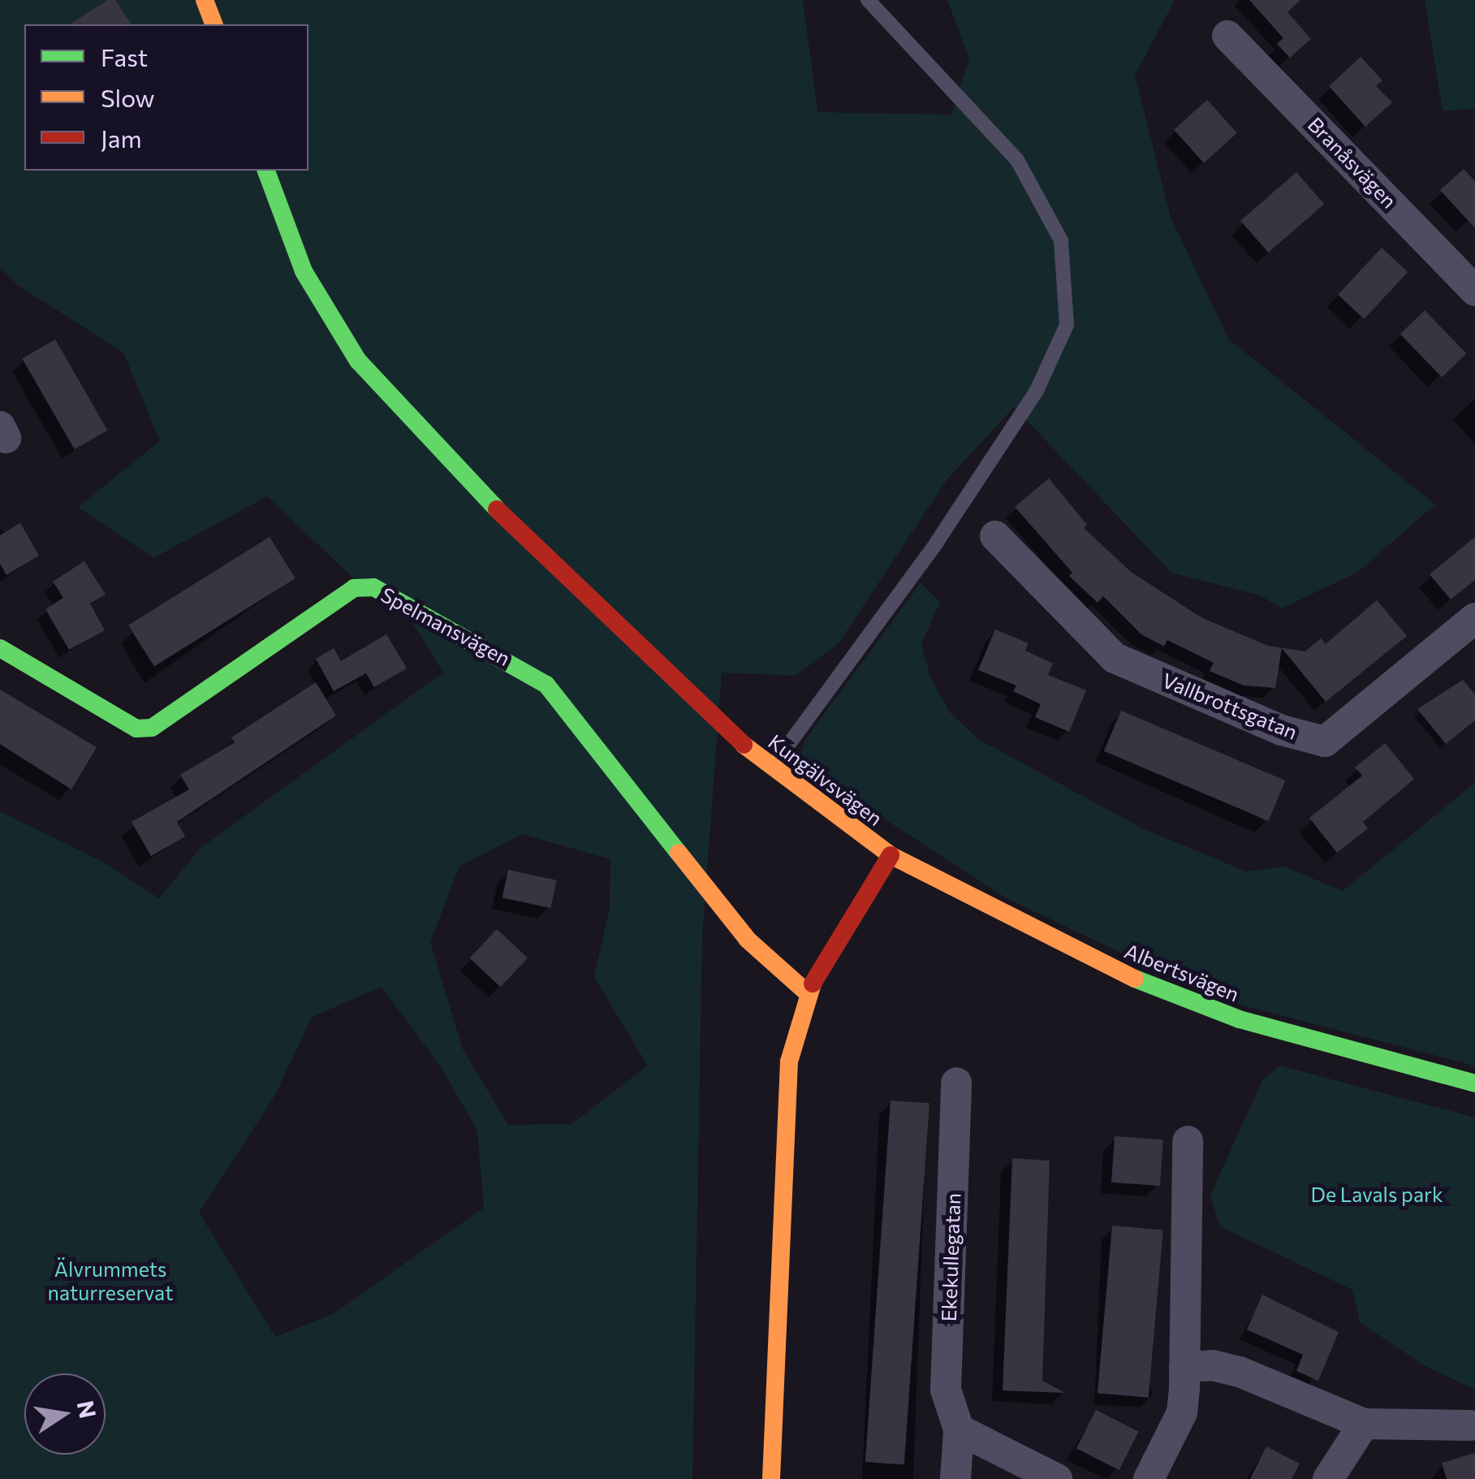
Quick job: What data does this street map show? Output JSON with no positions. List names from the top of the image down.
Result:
{
  "streets": {
    "street": [
      "Branåsvägen",
      "Spelmansvägen",
      "Vallbrottsgatan",
      "Kungälvsvägen",
      "Albertsvägen",
      "Ekekullegatan"
    ]
  },
  "crossings": [
    ["Spelmansvägen", "Kungälvsvägen"],
    ["Kungälvsvägen", "Albertsvägen"]
  ],
  "parks": ["De Lavals park", "Älvrummets naturreservat"],
  "legend": ["Fast", "Slow", "Jam"],
  "north": "right"
}
